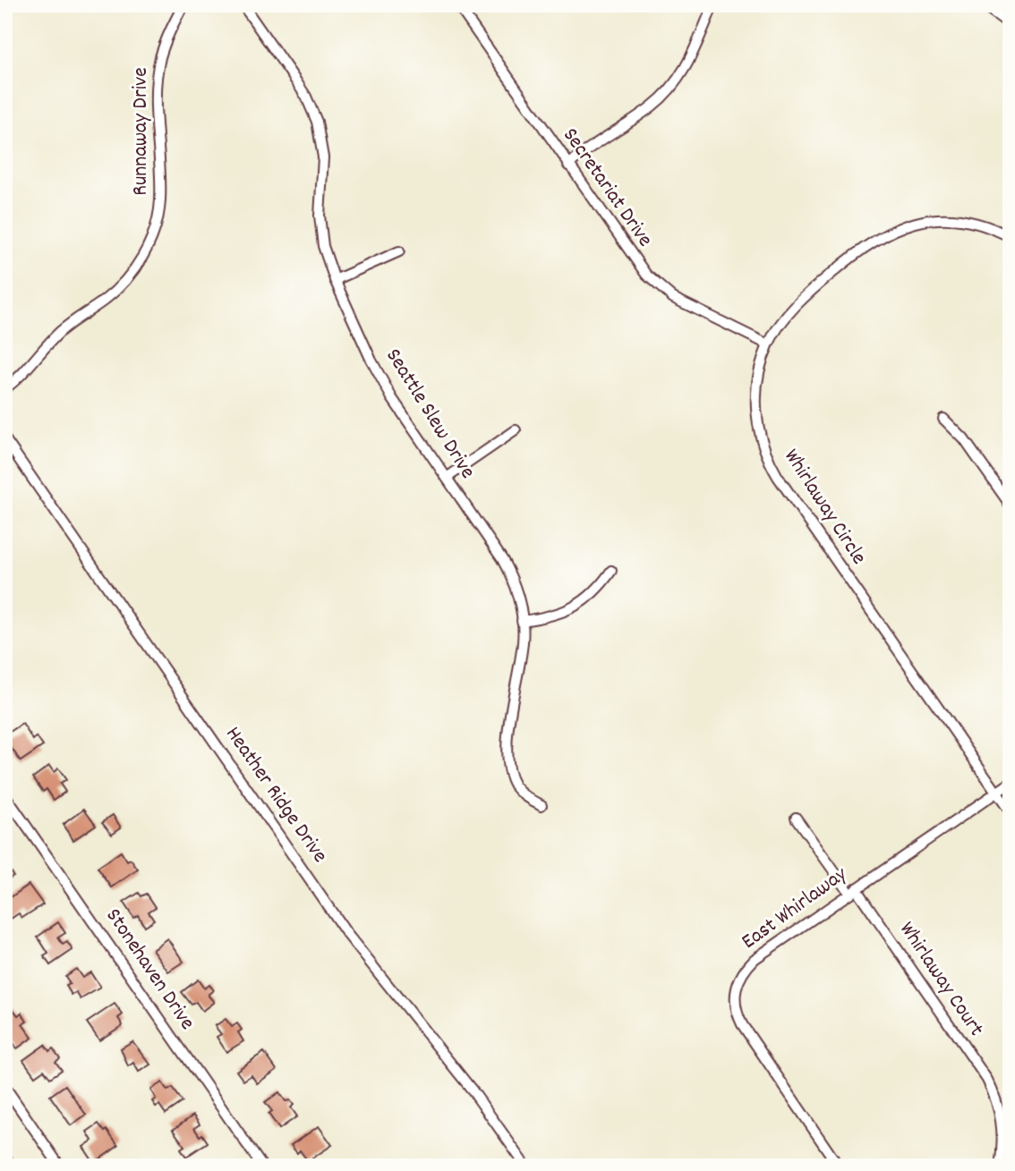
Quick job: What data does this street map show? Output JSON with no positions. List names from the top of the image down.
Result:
{
  "streets": {
    "street": [
      "Runnaway Drive",
      "Secretariat Drive",
      "Seattle Slew Drive",
      "Whirlaway Circle",
      "Heather Ridge Drive",
      "East Whirlaway",
      "Stonehaven Drive",
      "Whirlaway Court"
    ]
  },
  "crossings": [
    ["Secretariat Drive", "Whirlaway Circle"],
    ["Whirlaway Circle", "East Whirlaway"],
    ["East Whirlaway", "Whirlaway Court"]
  ]
}
